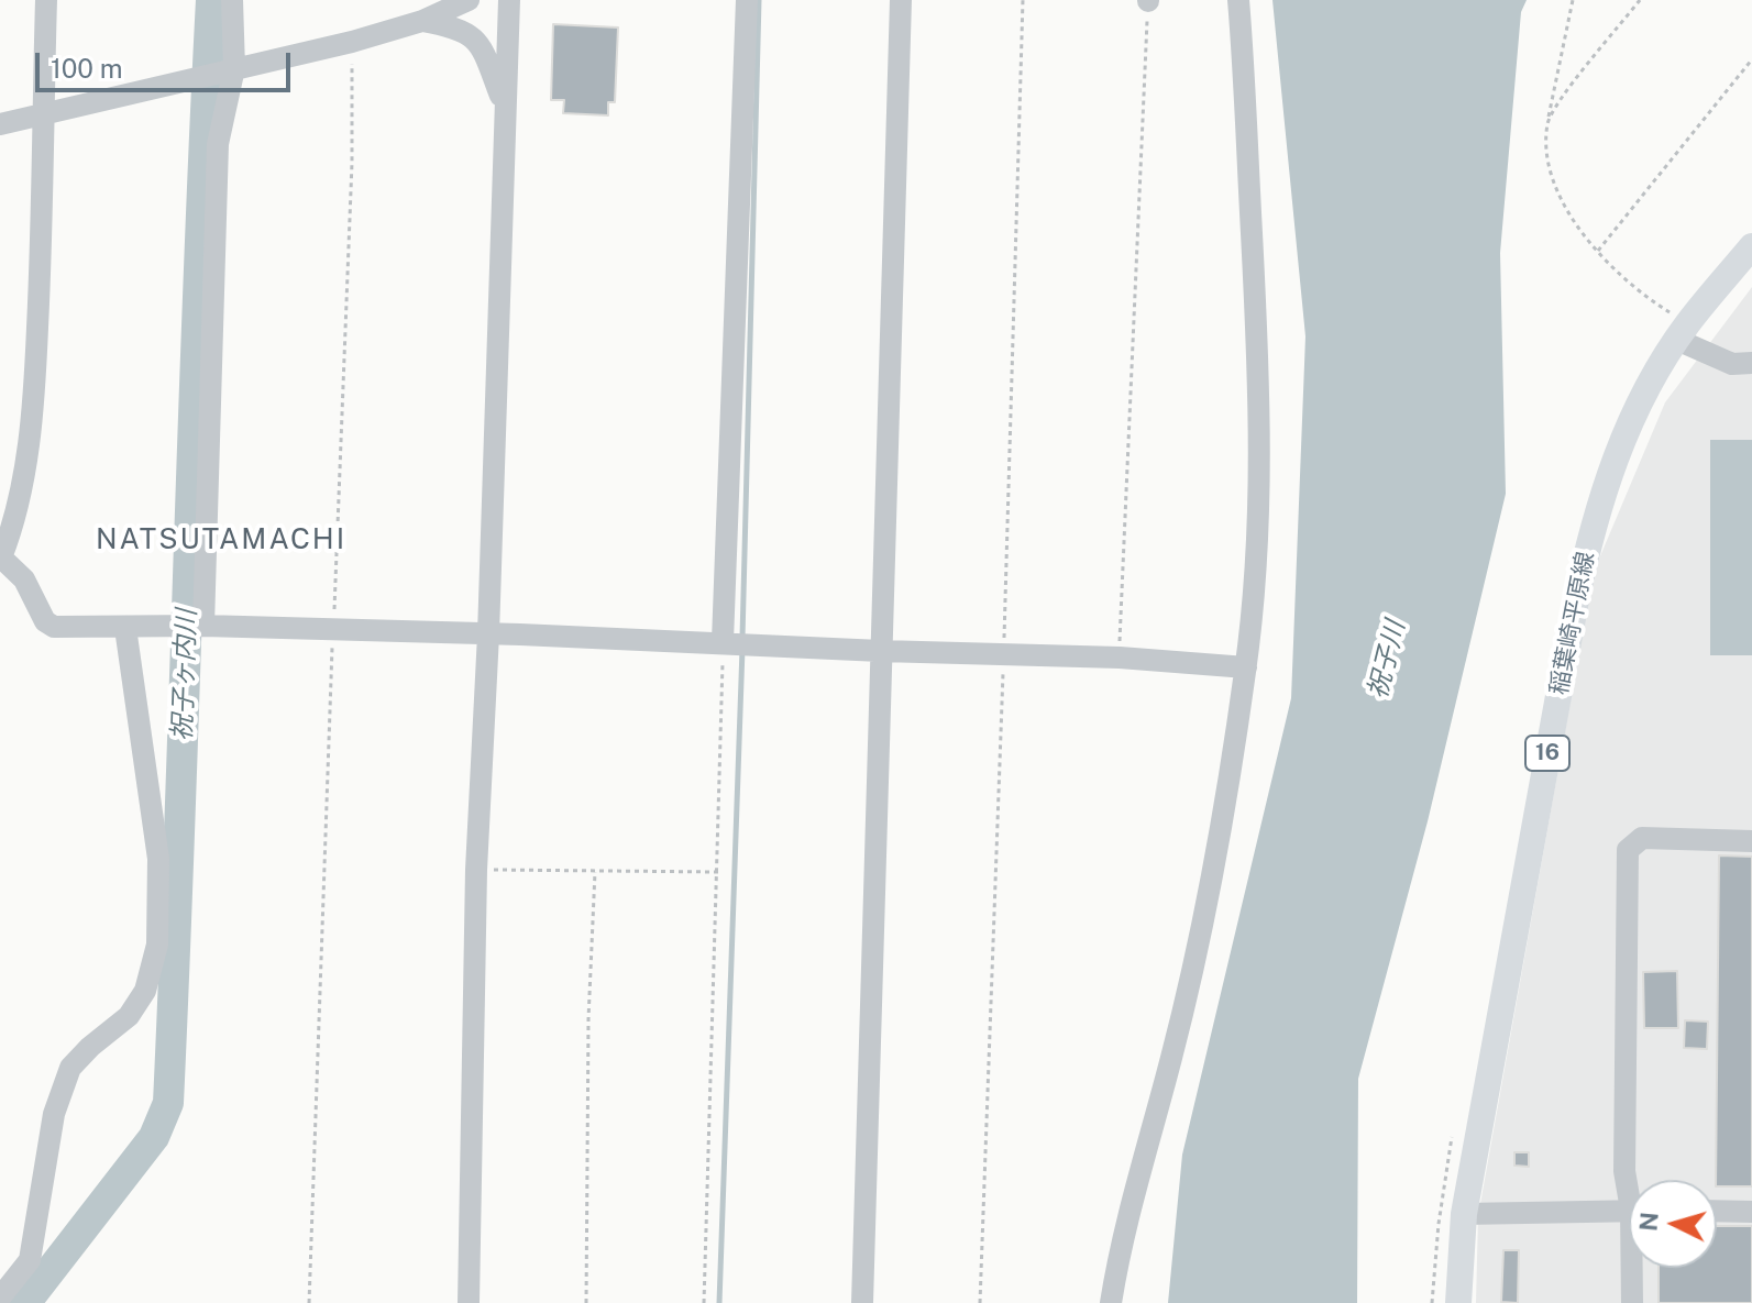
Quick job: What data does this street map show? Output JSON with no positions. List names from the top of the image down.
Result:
{
  "streets": {
    "main road": ["稲葉崎平原線", "16"]
  },
  "districts": ["NATSUTAMACHI"],
  "water": ["祝子川", "祝子ヶ内川"],
  "scale_bar": "100 m",
  "north": "left"
}
